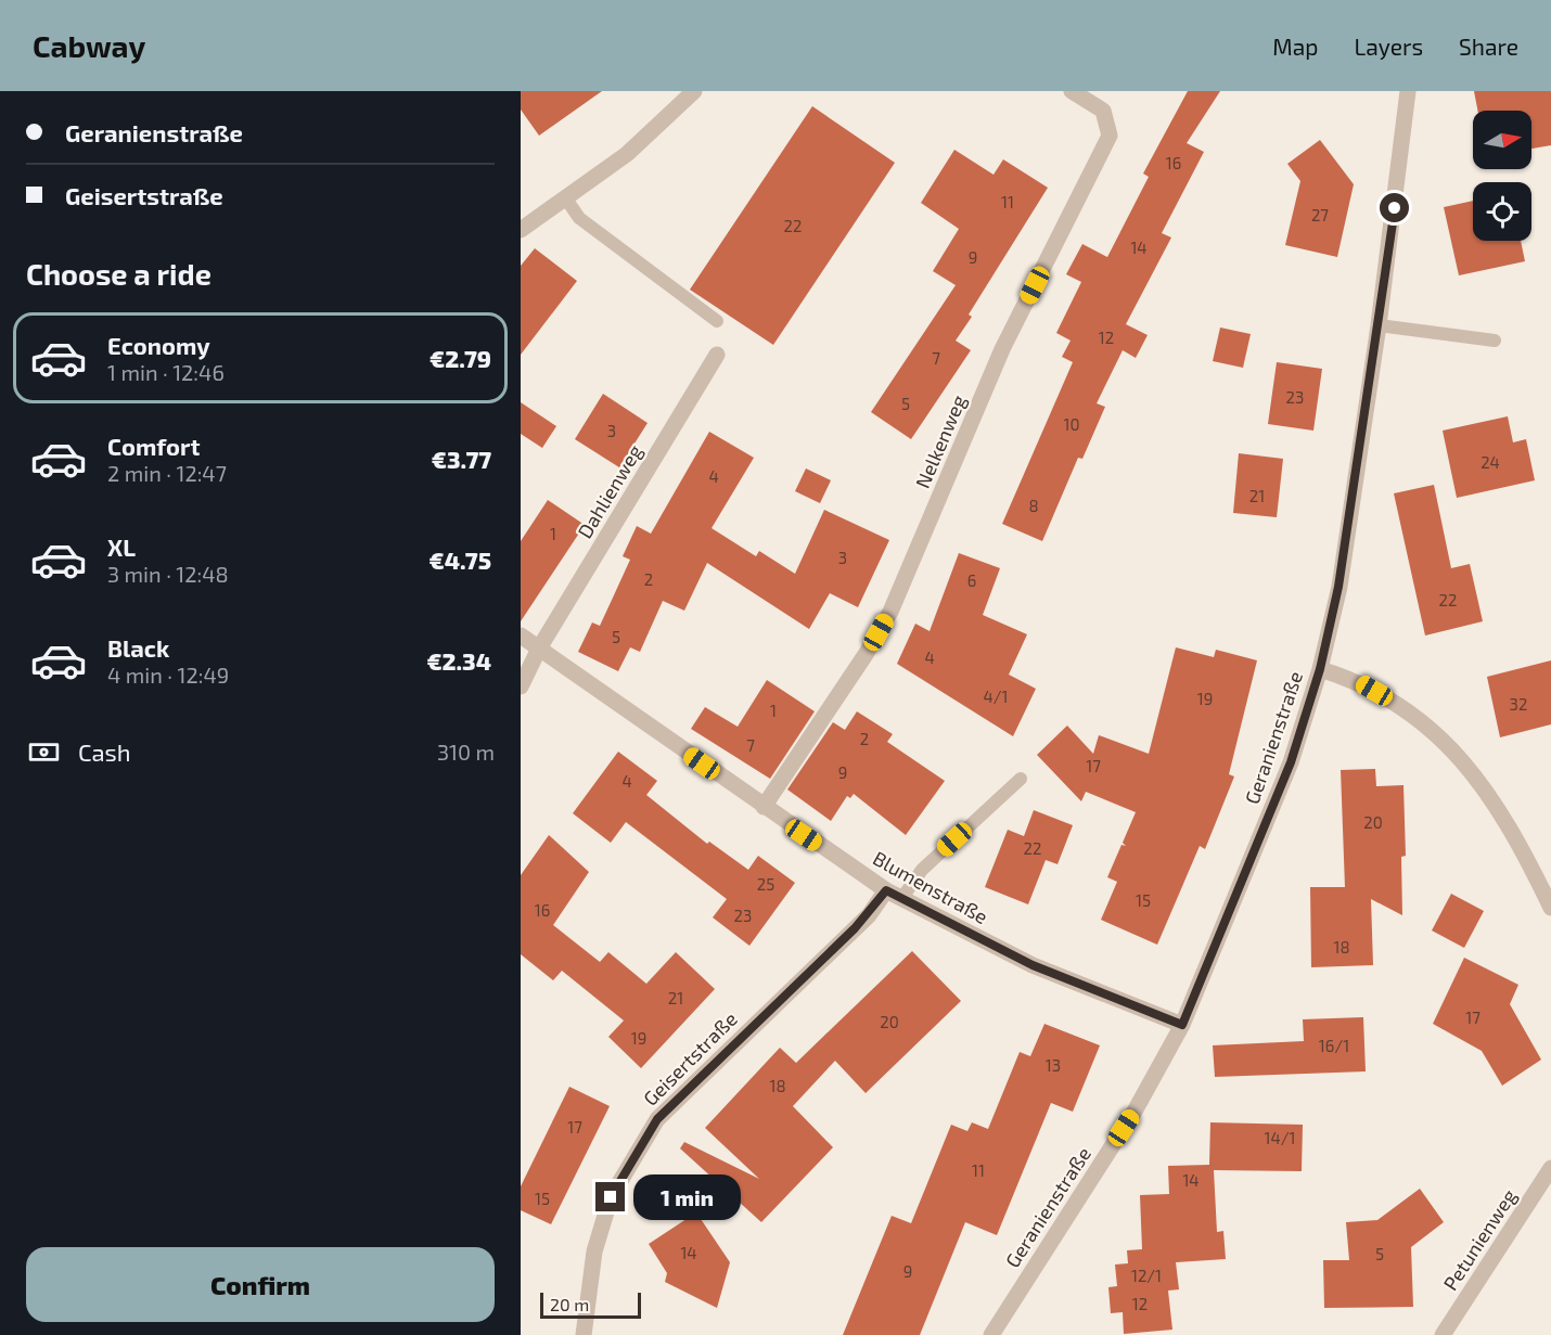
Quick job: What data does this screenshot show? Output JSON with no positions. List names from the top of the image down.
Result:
{
  "streets": {
    "street": [
      "Nelkenweg",
      "Dahlienweg",
      "Geranienstraße",
      "Blumenstraße",
      "Geisertstraße",
      "Petunienweg"
    ]
  },
  "crossings": [
    ["Nelkenweg", "Blumenstraße"],
    ["Dahlienweg", "Blumenstraße"],
    ["Geranienstraße", "Blumenstraße"],
    ["Blumenstraße", "Geisertstraße"]
  ],
  "house_numbers": [
    "16",
    "11",
    "27",
    "22",
    "14",
    "9",
    "12",
    "7",
    "23",
    "5",
    "10",
    "3",
    "24",
    "4",
    "21",
    "8",
    "1",
    "3",
    "2",
    "6",
    "22",
    "5",
    "4",
    "4/1",
    "19",
    "32",
    "1",
    "2",
    "7",
    "17",
    "9",
    "4",
    "20",
    "22",
    "25",
    "15",
    "16",
    "23",
    "18",
    "21",
    "17",
    "20",
    "19",
    "16/1",
    "13",
    "18",
    "17",
    "14/1",
    "11",
    "14",
    "15",
    "14",
    "5",
    "9",
    "12/1",
    "12"
  ],
  "scale_bar": "20 m",
  "north": "right",
  "page": {
    "header": "Cabway",
    "nav": ["Map", "Layers", "Share"],
    "banner": ["Geranienstraße", "Geisertstraße"],
    "heading": "Choose a ride",
    "list": [
      {
        "name": "Economy",
        "note": "1 min · 12:46",
        "value": "€2.79"
      },
      {
        "name": "Comfort",
        "note": "2 min · 12:47",
        "value": "€3.77"
      },
      {
        "name": "XL",
        "note": "3 min · 12:48",
        "value": "€4.75"
      },
      {
        "name": "Black",
        "note": "4 min · 12:49",
        "value": "€2.34"
      }
    ],
    "pay": ["Cash", "310 m"],
    "bubble": "1 min",
    "buttons": "Confirm",
    "scale": "20 m"
  }
}
